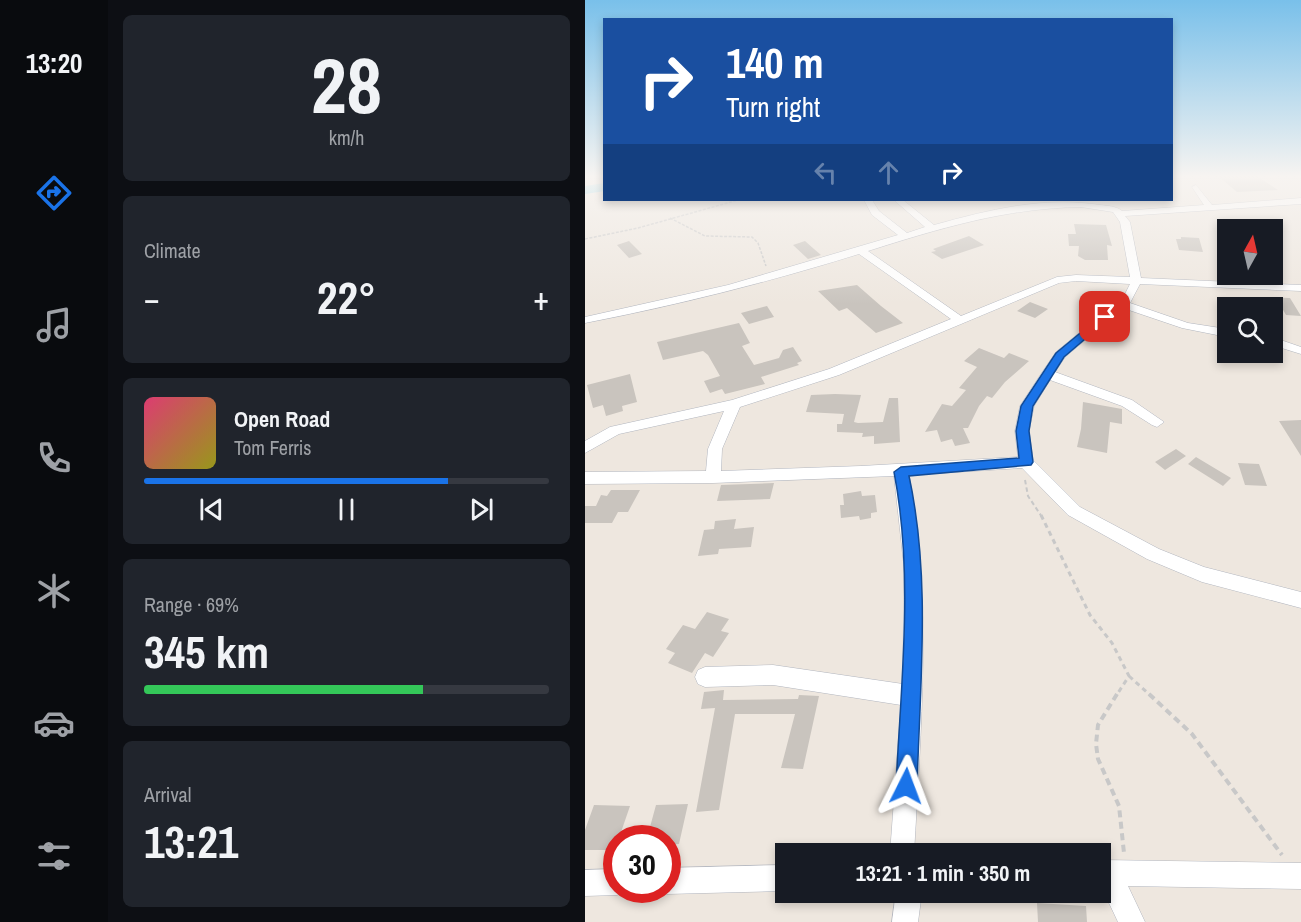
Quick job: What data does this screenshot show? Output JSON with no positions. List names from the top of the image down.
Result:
{
  "north": "top",
  "page": {
    "tabs": "13:20",
    "tile": [
      ["28", "km/h"],
      "Climate",
      ["Range · 69%", "345 km"],
      ["Arrival", "13:21"]
    ],
    "turn": ["140 m", "Turn right"],
    "heat": ["−", "22°", "+"],
    "song": ["Open Road", "Tom Ferris"],
    "limit": "30",
    "trip": "13:21 · 1 min · 350 m"
  }
}
